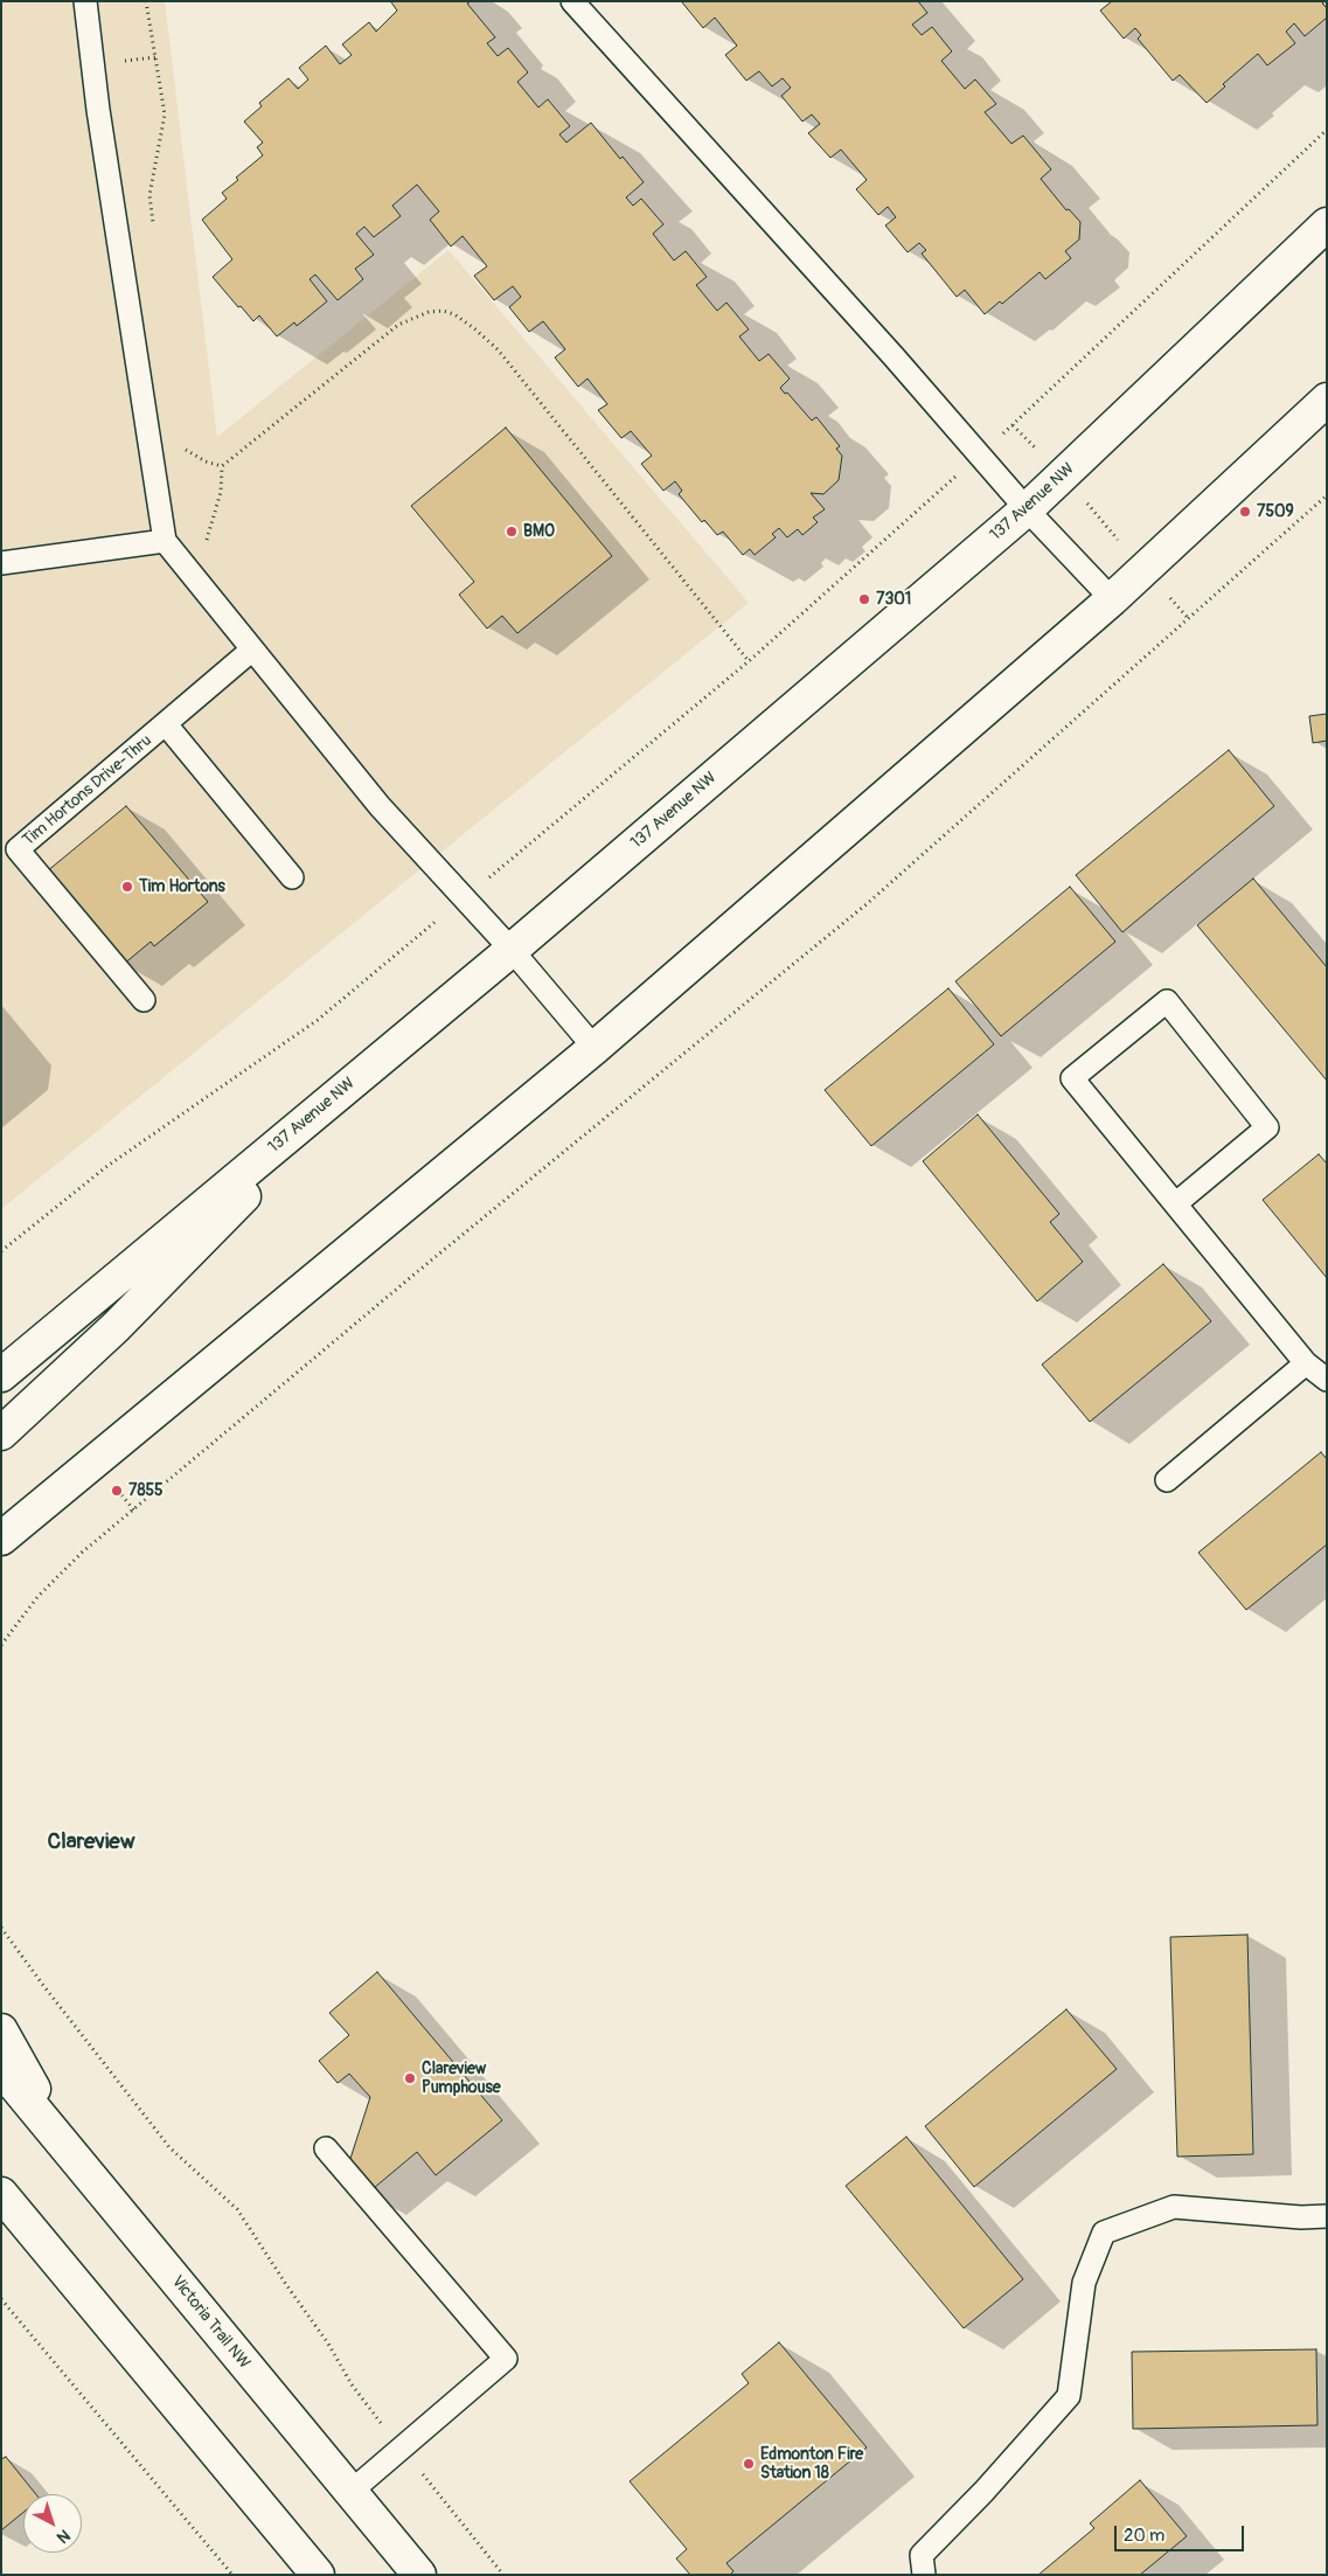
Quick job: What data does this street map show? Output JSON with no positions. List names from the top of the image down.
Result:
{
  "streets": {
    "main road": ["137 Avenue NW", "Victoria Trail NW"],
    "lane": ["Tim Hortons Drive-Thru"]
  },
  "districts": ["Clareview"],
  "places": [
    "7509",
    "BMO",
    "7301",
    "Tim Hortons",
    "7855",
    "Clareview Pumphouse",
    "Edmonton Fire Station 18"
  ],
  "scale_bar": "20 m",
  "north": "bottom right"
}
